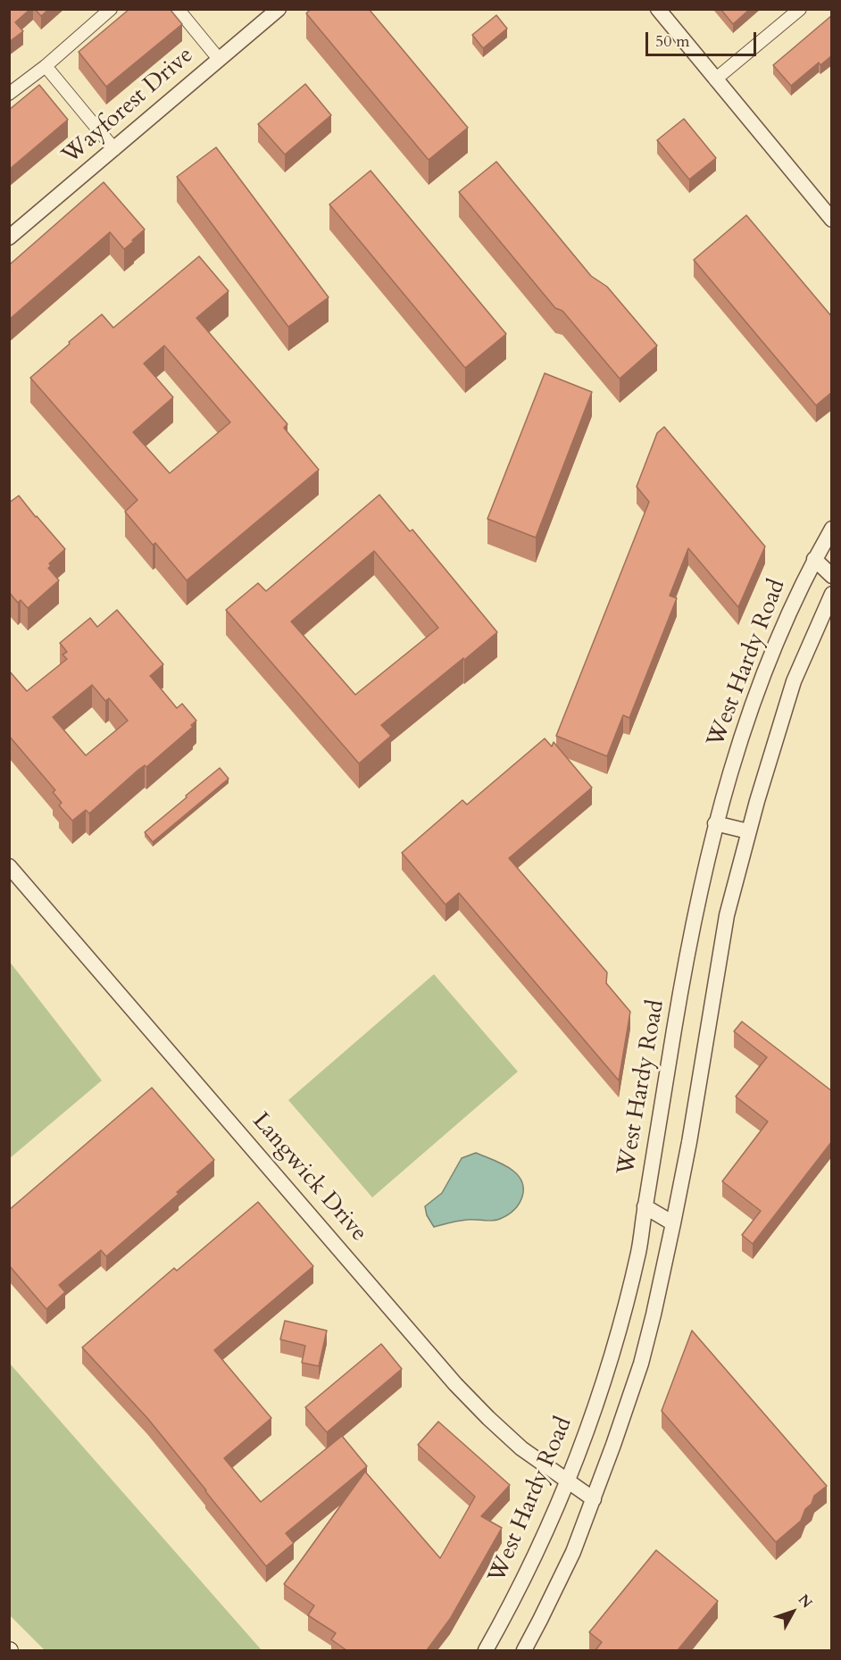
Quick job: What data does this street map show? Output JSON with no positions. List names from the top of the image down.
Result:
{
  "streets": {
    "street": ["Wayforest Drive", "West Hardy Road", "Langwick Drive"]
  },
  "crossings": [
    ["West Hardy Road", "Langwick Drive"]
  ],
  "scale_bar": "50 m",
  "north": "top right"
}
